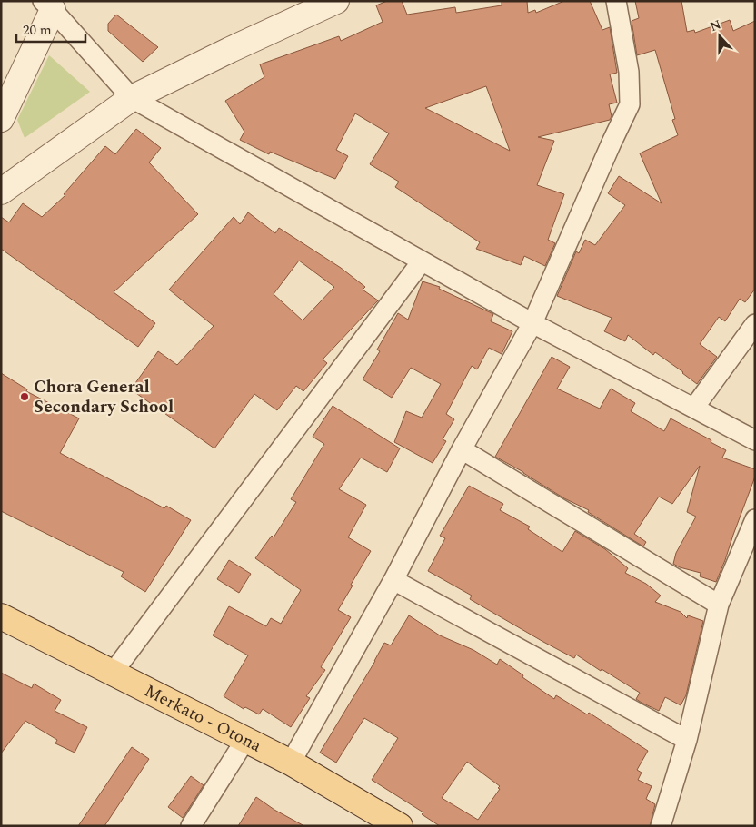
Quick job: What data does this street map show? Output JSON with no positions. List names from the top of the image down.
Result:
{
  "streets": {
    "main road": ["Merkato - Otona"]
  },
  "places": ["Chora General Secondary School"],
  "scale_bar": "20 m",
  "north": "top"
}
